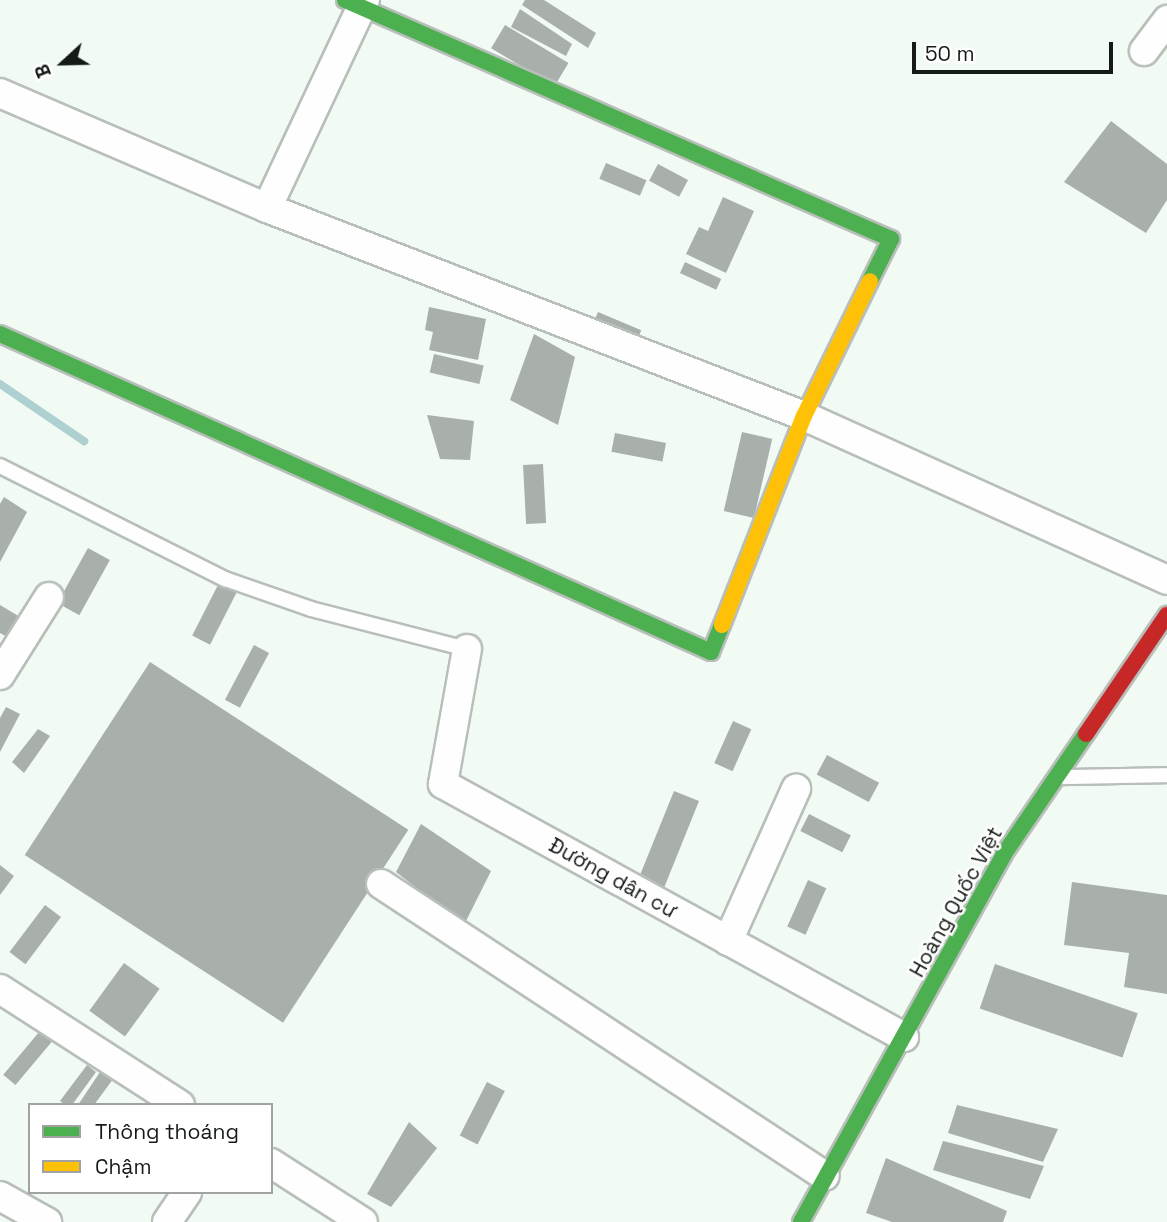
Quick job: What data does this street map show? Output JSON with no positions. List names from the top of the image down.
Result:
{
  "streets": {
    "street": ["Đường dân cư", "Hoàng Quốc Việt"]
  },
  "crossings": [
    ["Đường dân cư", "Hoàng Quốc Việt"]
  ],
  "legend": ["Thông thoáng", "Chậm"],
  "scale_bar": "50 m",
  "north": "left"
}
